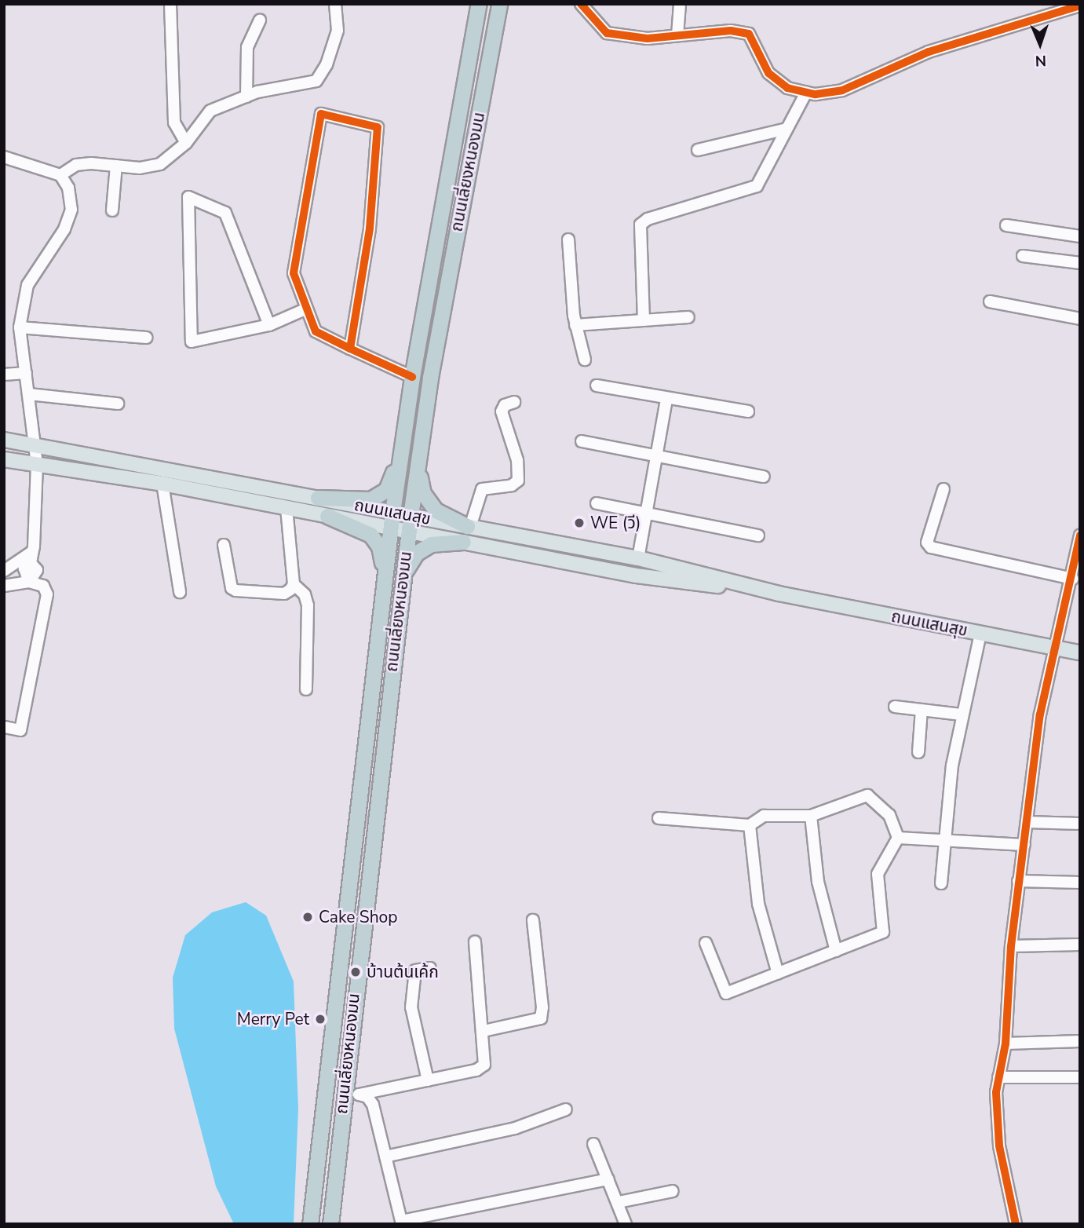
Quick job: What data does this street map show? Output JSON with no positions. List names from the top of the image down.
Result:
{
  "streets": {
    "highway": ["ถนนเลี่ยงหนองมน"],
    "main road": ["ถนนแสนสุข"]
  },
  "crossings": [
    ["ถนนเลี่ยงหนองมน", "ถนนแสนสุข"]
  ],
  "places": [
    "WE (วี)",
    "Cake Shop",
    "บ้านต้นเค้ก",
    "Merry Pet"
  ],
  "north": "bottom"
}
